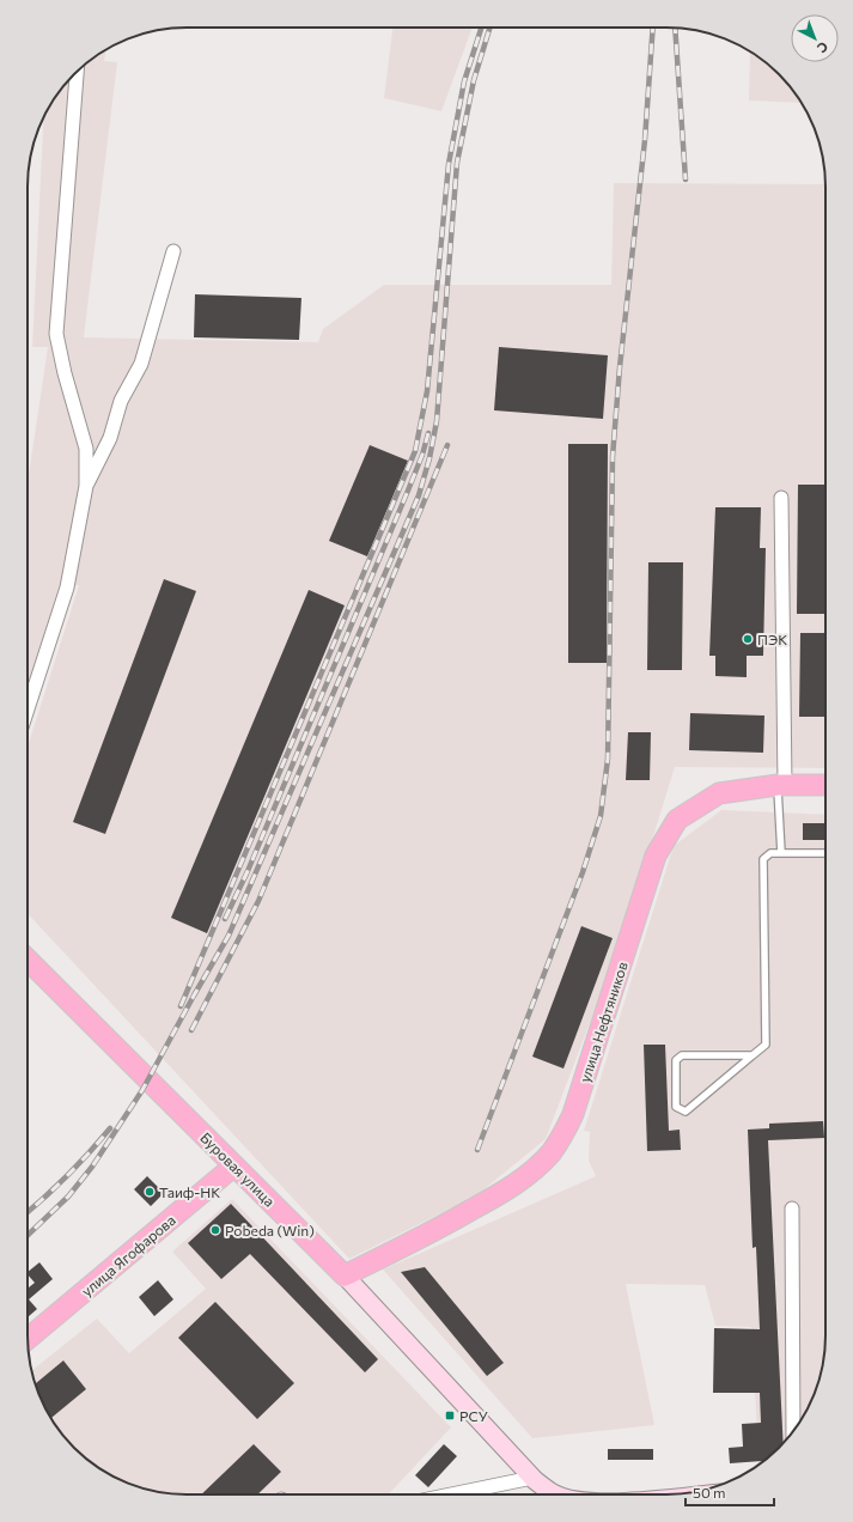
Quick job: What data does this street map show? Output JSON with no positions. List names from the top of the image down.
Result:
{
  "streets": {
    "main road": ["улица Нефтяников", "Буровая улица", "улица Ягофарова"]
  },
  "crossings": [
    ["улица Нефтяников", "Буровая улица"],
    ["Буровая улица", "улица Ягофарова"]
  ],
  "places": {
    "other": ["ПЭК", "Таиф-НК", "Pobeda (Win)"],
    "transit": ["РСУ"]
  },
  "scale_bar": "50 m",
  "north": "bottom right"
}
